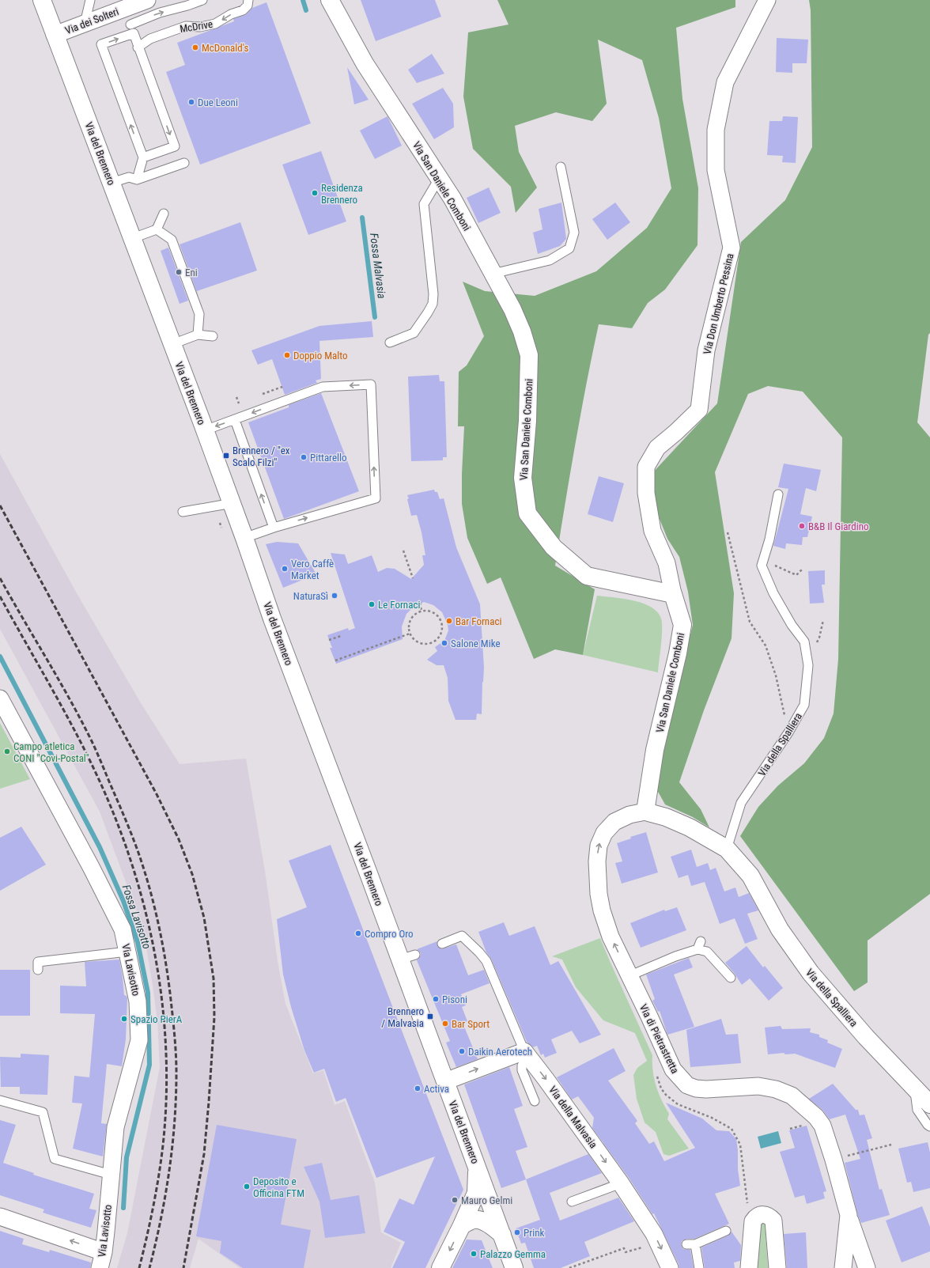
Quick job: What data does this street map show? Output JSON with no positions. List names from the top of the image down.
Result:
{
  "streets": {
    "main road": ["Via del Brennero", "Via San Daniele Comboni", "Via della Spalliera"],
    "street": [
      "Via dei Solteri",
      "Via Don Umberto Pessina",
      "Via Lavisotto",
      "Via di Pietrastretta",
      "Via della Malvasia"
    ],
    "lane": ["McDrive"]
  },
  "crossings": [
    ["Via dei Solteri", "Via del Brennero"],
    ["Via San Daniele Comboni", "Via Don Umberto Pessina"],
    ["Via San Daniele Comboni", "Via della Spalliera"],
    ["Via San Daniele Comboni", "Via di Pietrastretta"],
    ["Via della Spalliera", "Via di Pietrastretta"]
  ],
  "one_way": ["Via della Malvasia"],
  "water": ["Fossa Malvasia", "Fossa Lavisotto"],
  "places": {
    "other": [
      "McDonald's",
      "Due Leoni",
      "Residenza Brennero",
      "Eni",
      "Doppio Malto",
      "Pittarello",
      "B&B Il Giardino",
      "Vero Caffè Market",
      "NaturaSì",
      "Le Fornaci",
      "Bar Fornaci",
      "Salone Mike",
      "Campo atletica CONI \"Covi-Postal\"",
      "Compro Oro",
      "Pisoni",
      "Spazio PierA",
      "Bar Sport",
      "Daikin Aerotech",
      "Activa",
      "Deposito e Officina FTM",
      "Mauro Gelmi",
      "Prink",
      "Palazzo Gemma"
    ],
    "transit": ["Brennero / \"ex Scalo Filzi\"", "Brennero / Malvasia"]
  }
}
